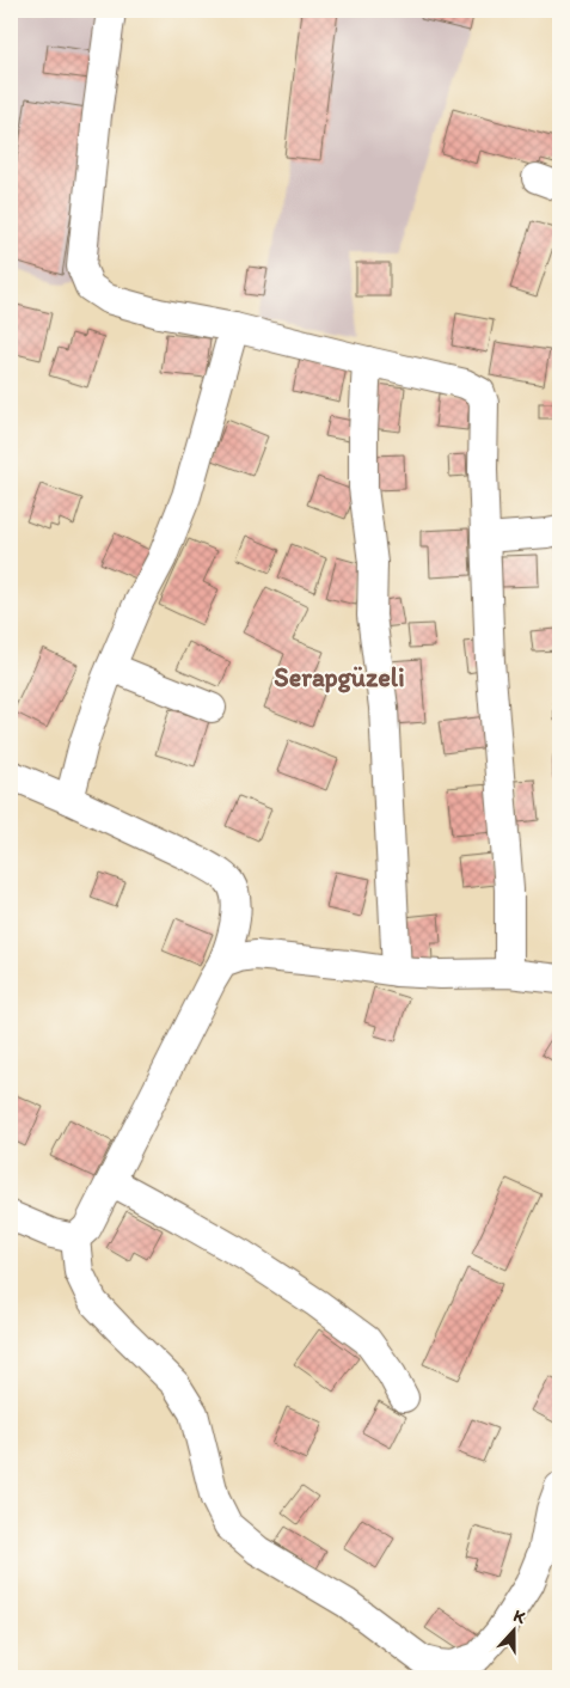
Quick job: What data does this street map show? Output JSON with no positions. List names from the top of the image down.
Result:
{
  "districts": ["Serapgüzeli"],
  "north": "top"
}
